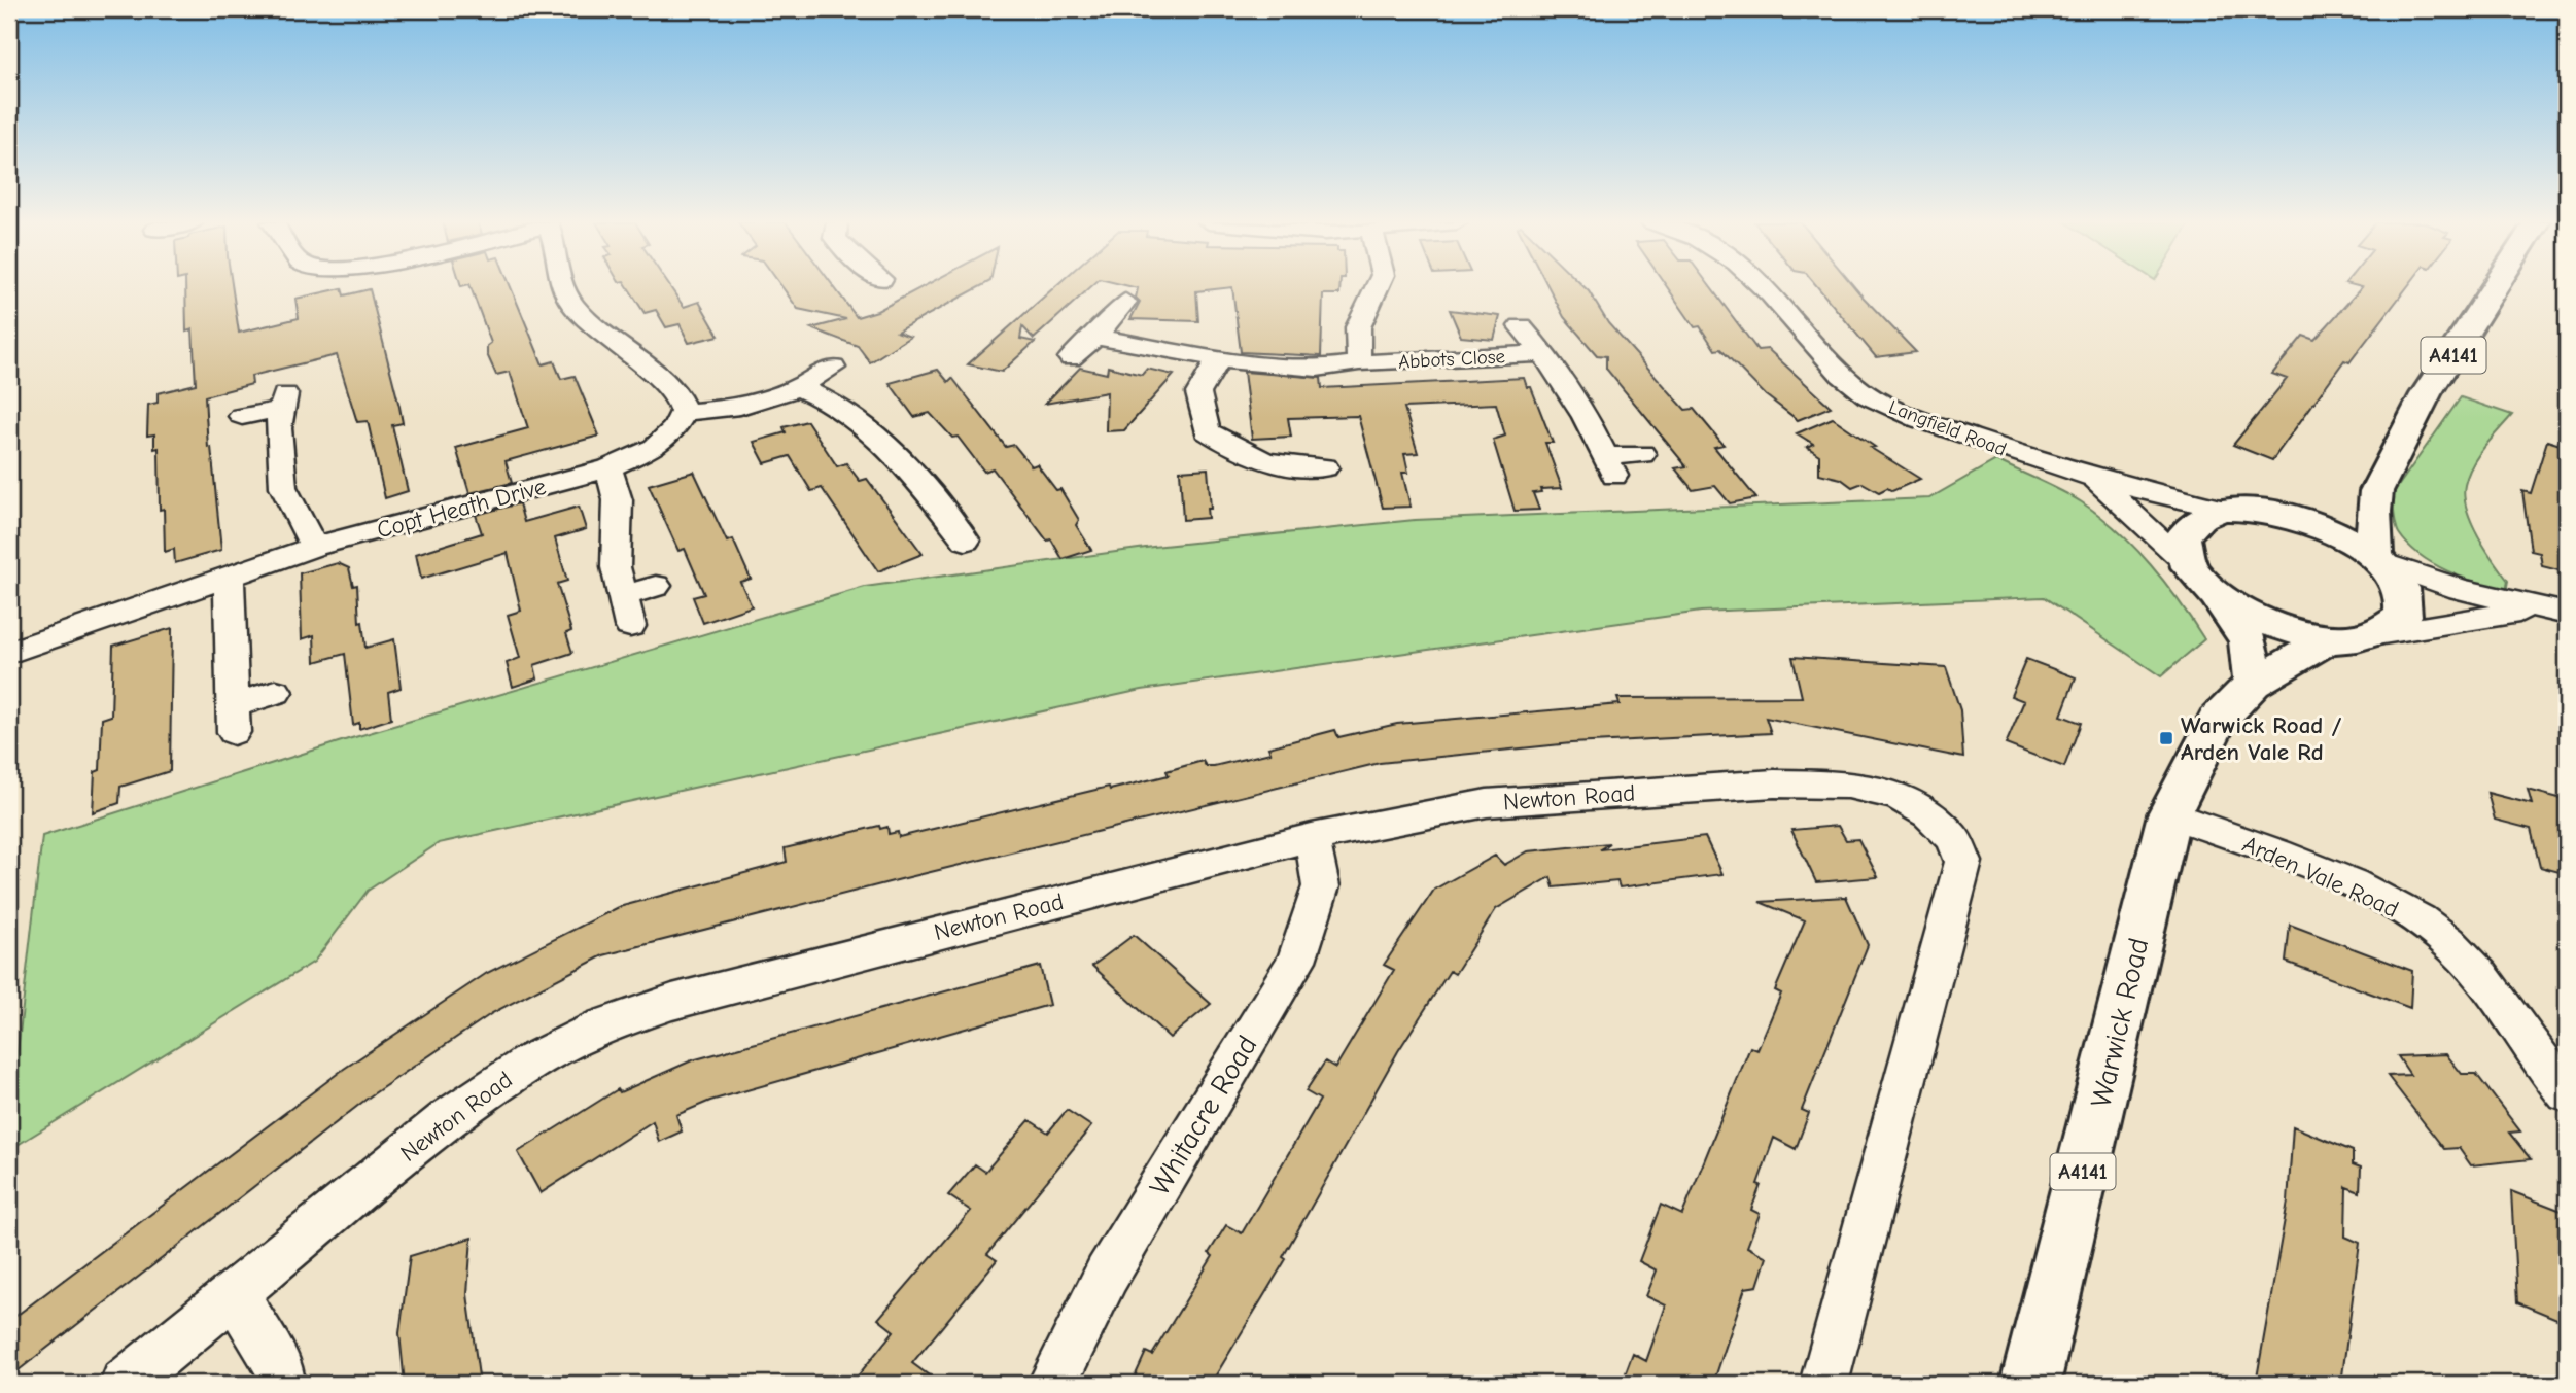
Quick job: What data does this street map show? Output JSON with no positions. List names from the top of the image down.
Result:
{
  "streets": {
    "main road": ["A4141", "Warwick Road"],
    "street": [
      "Abbots Close",
      "Langfield Road",
      "Copt Heath Drive",
      "Newton Road",
      "Arden Vale Road",
      "Whitacre Road"
    ]
  },
  "crossings": [
    ["A4141", "Warwick Road"],
    ["Langfield Road", "Warwick Road"],
    ["Newton Road", "Whitacre Road"],
    ["Arden Vale Road", "Warwick Road"]
  ],
  "places": {
    "transit": ["Warwick Road / Arden Vale Rd"]
  }
}
